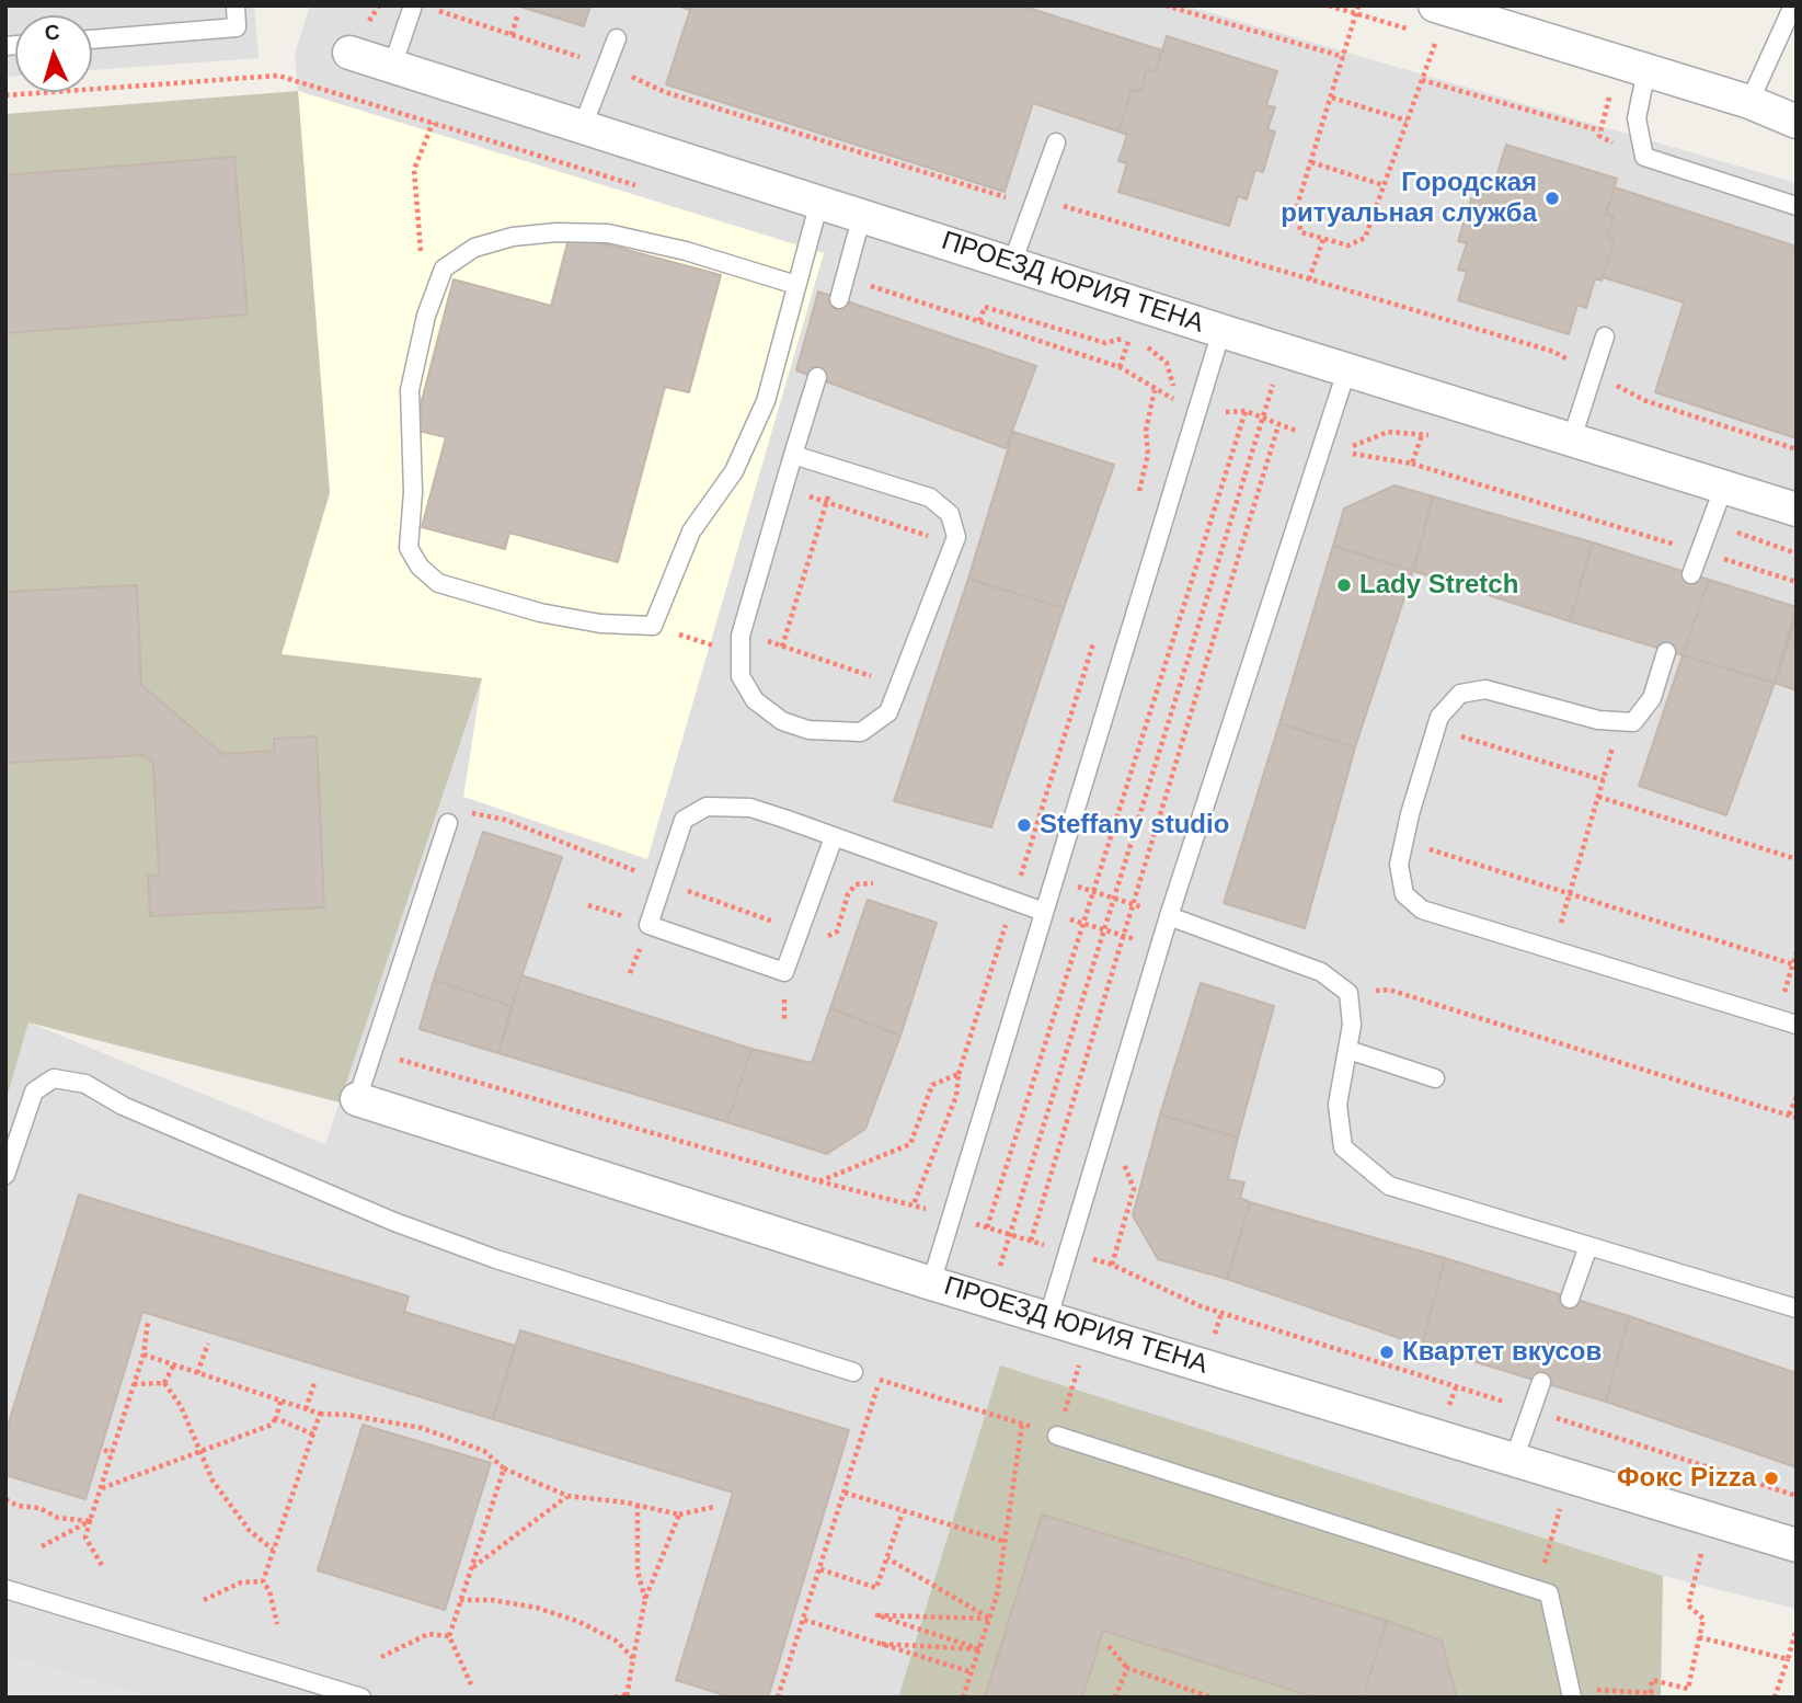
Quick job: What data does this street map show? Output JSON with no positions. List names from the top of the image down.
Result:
{
  "streets": {
    "street": ["ПРОЕЗД ЮРИЯ ТЕНА"]
  },
  "places": [
    "Городская ритуальная служба",
    "Lady Stretch",
    "Steffany studio",
    "Квартет вкусов",
    "Фокс Pizza"
  ],
  "north": "top"
}
